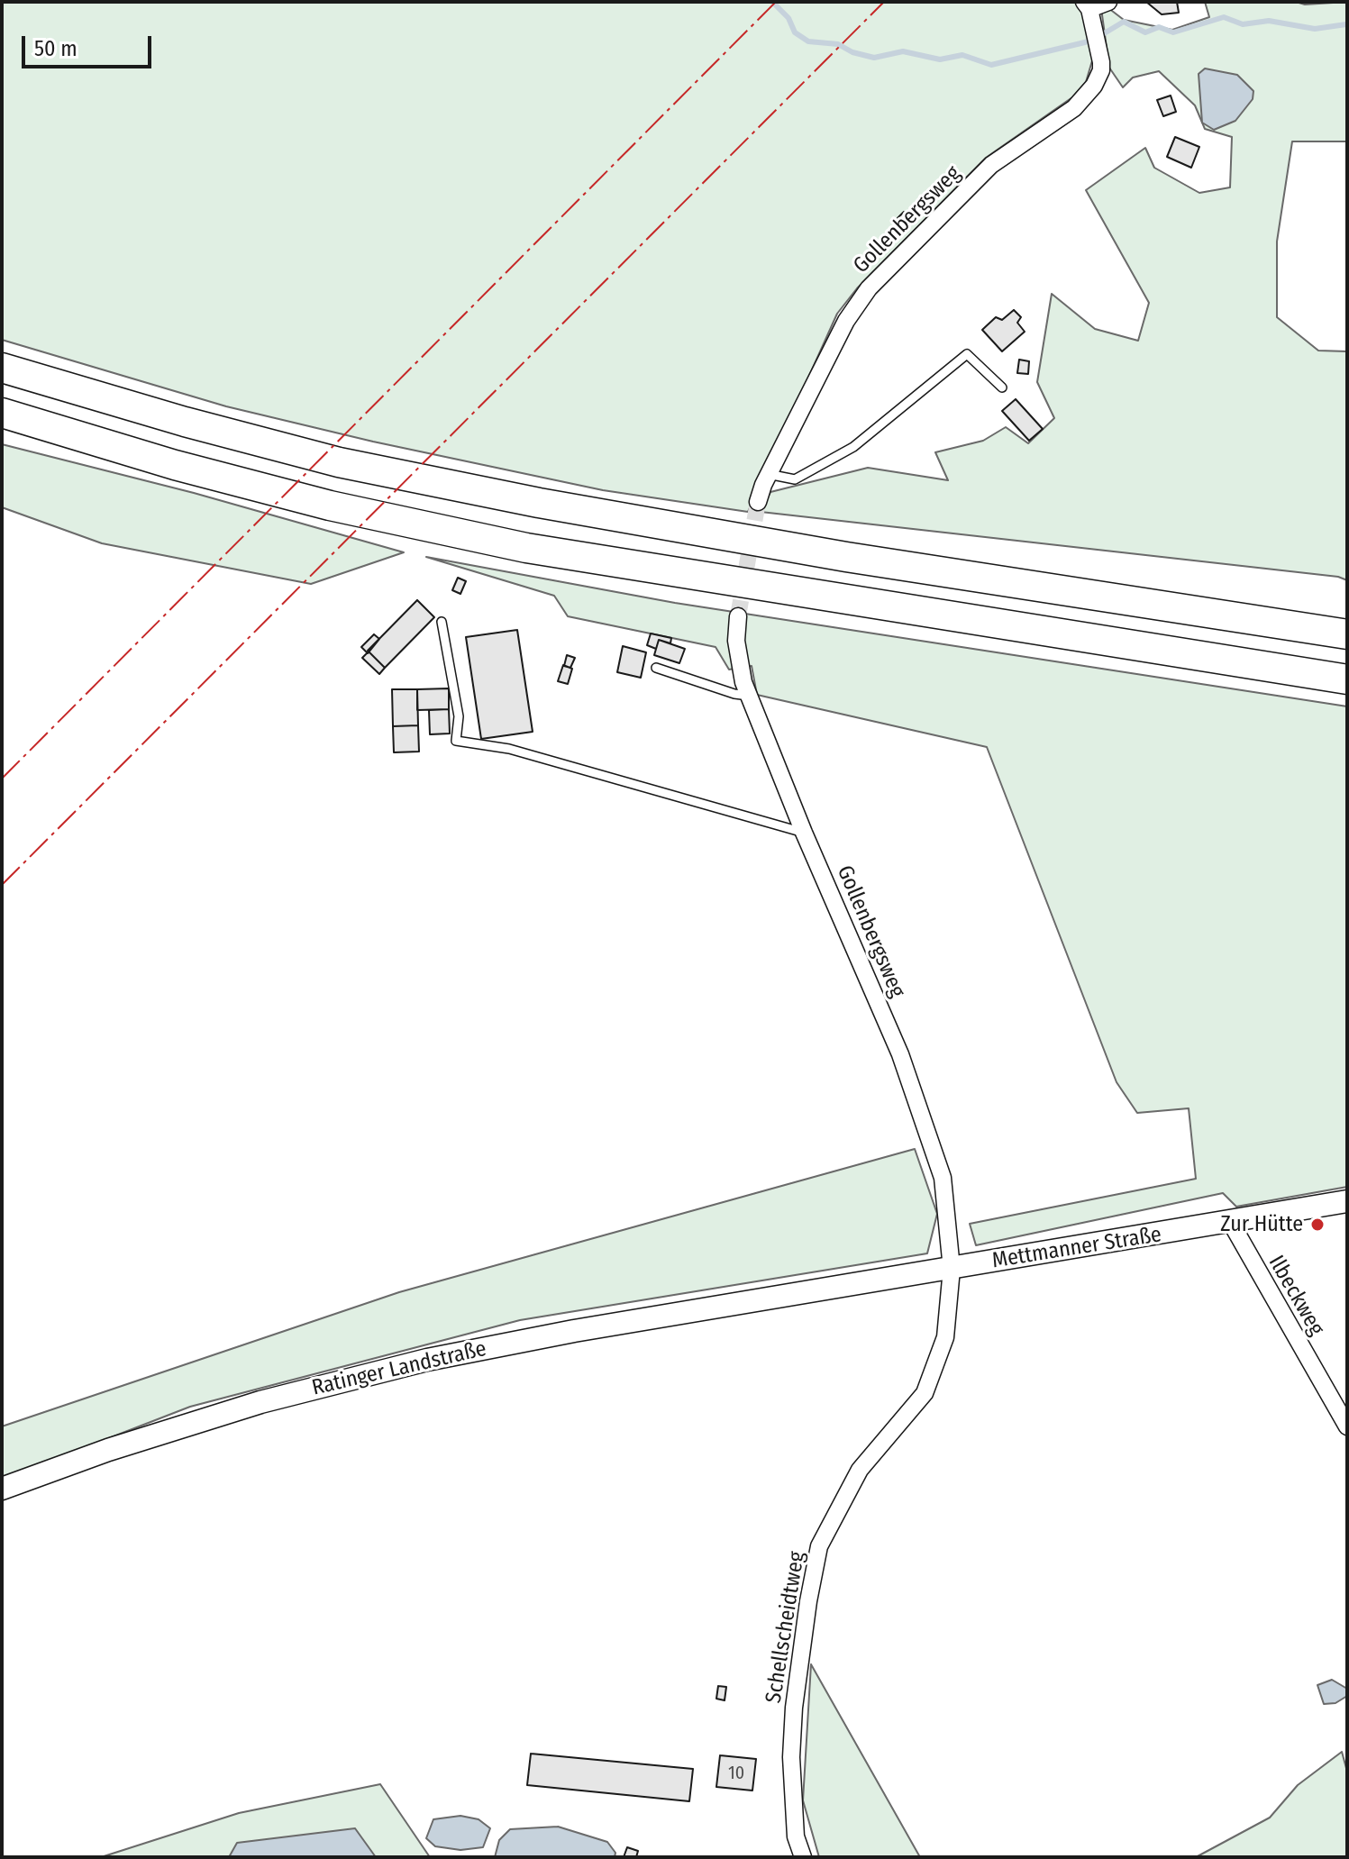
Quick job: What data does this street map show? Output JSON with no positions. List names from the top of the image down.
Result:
{
  "streets": {
    "main road": ["Mettmanner Straße", "Ratinger Landstraße"],
    "street": ["Gollenbergsweg", "Ilbeckweg", "Schellscheidtweg"]
  },
  "crossings": [
    ["Gollenbergsweg", "Mettmanner Straße"],
    ["Gollenbergsweg", "Schellscheidtweg"],
    ["Mettmanner Straße", "Ilbeckweg"],
    ["Mettmanner Straße", "Ratinger Landstraße"],
    ["Mettmanner Straße", "Schellscheidtweg"]
  ],
  "places": ["Zur Hütte"],
  "house_numbers": ["10"],
  "scale_bar": "50 m"
}
